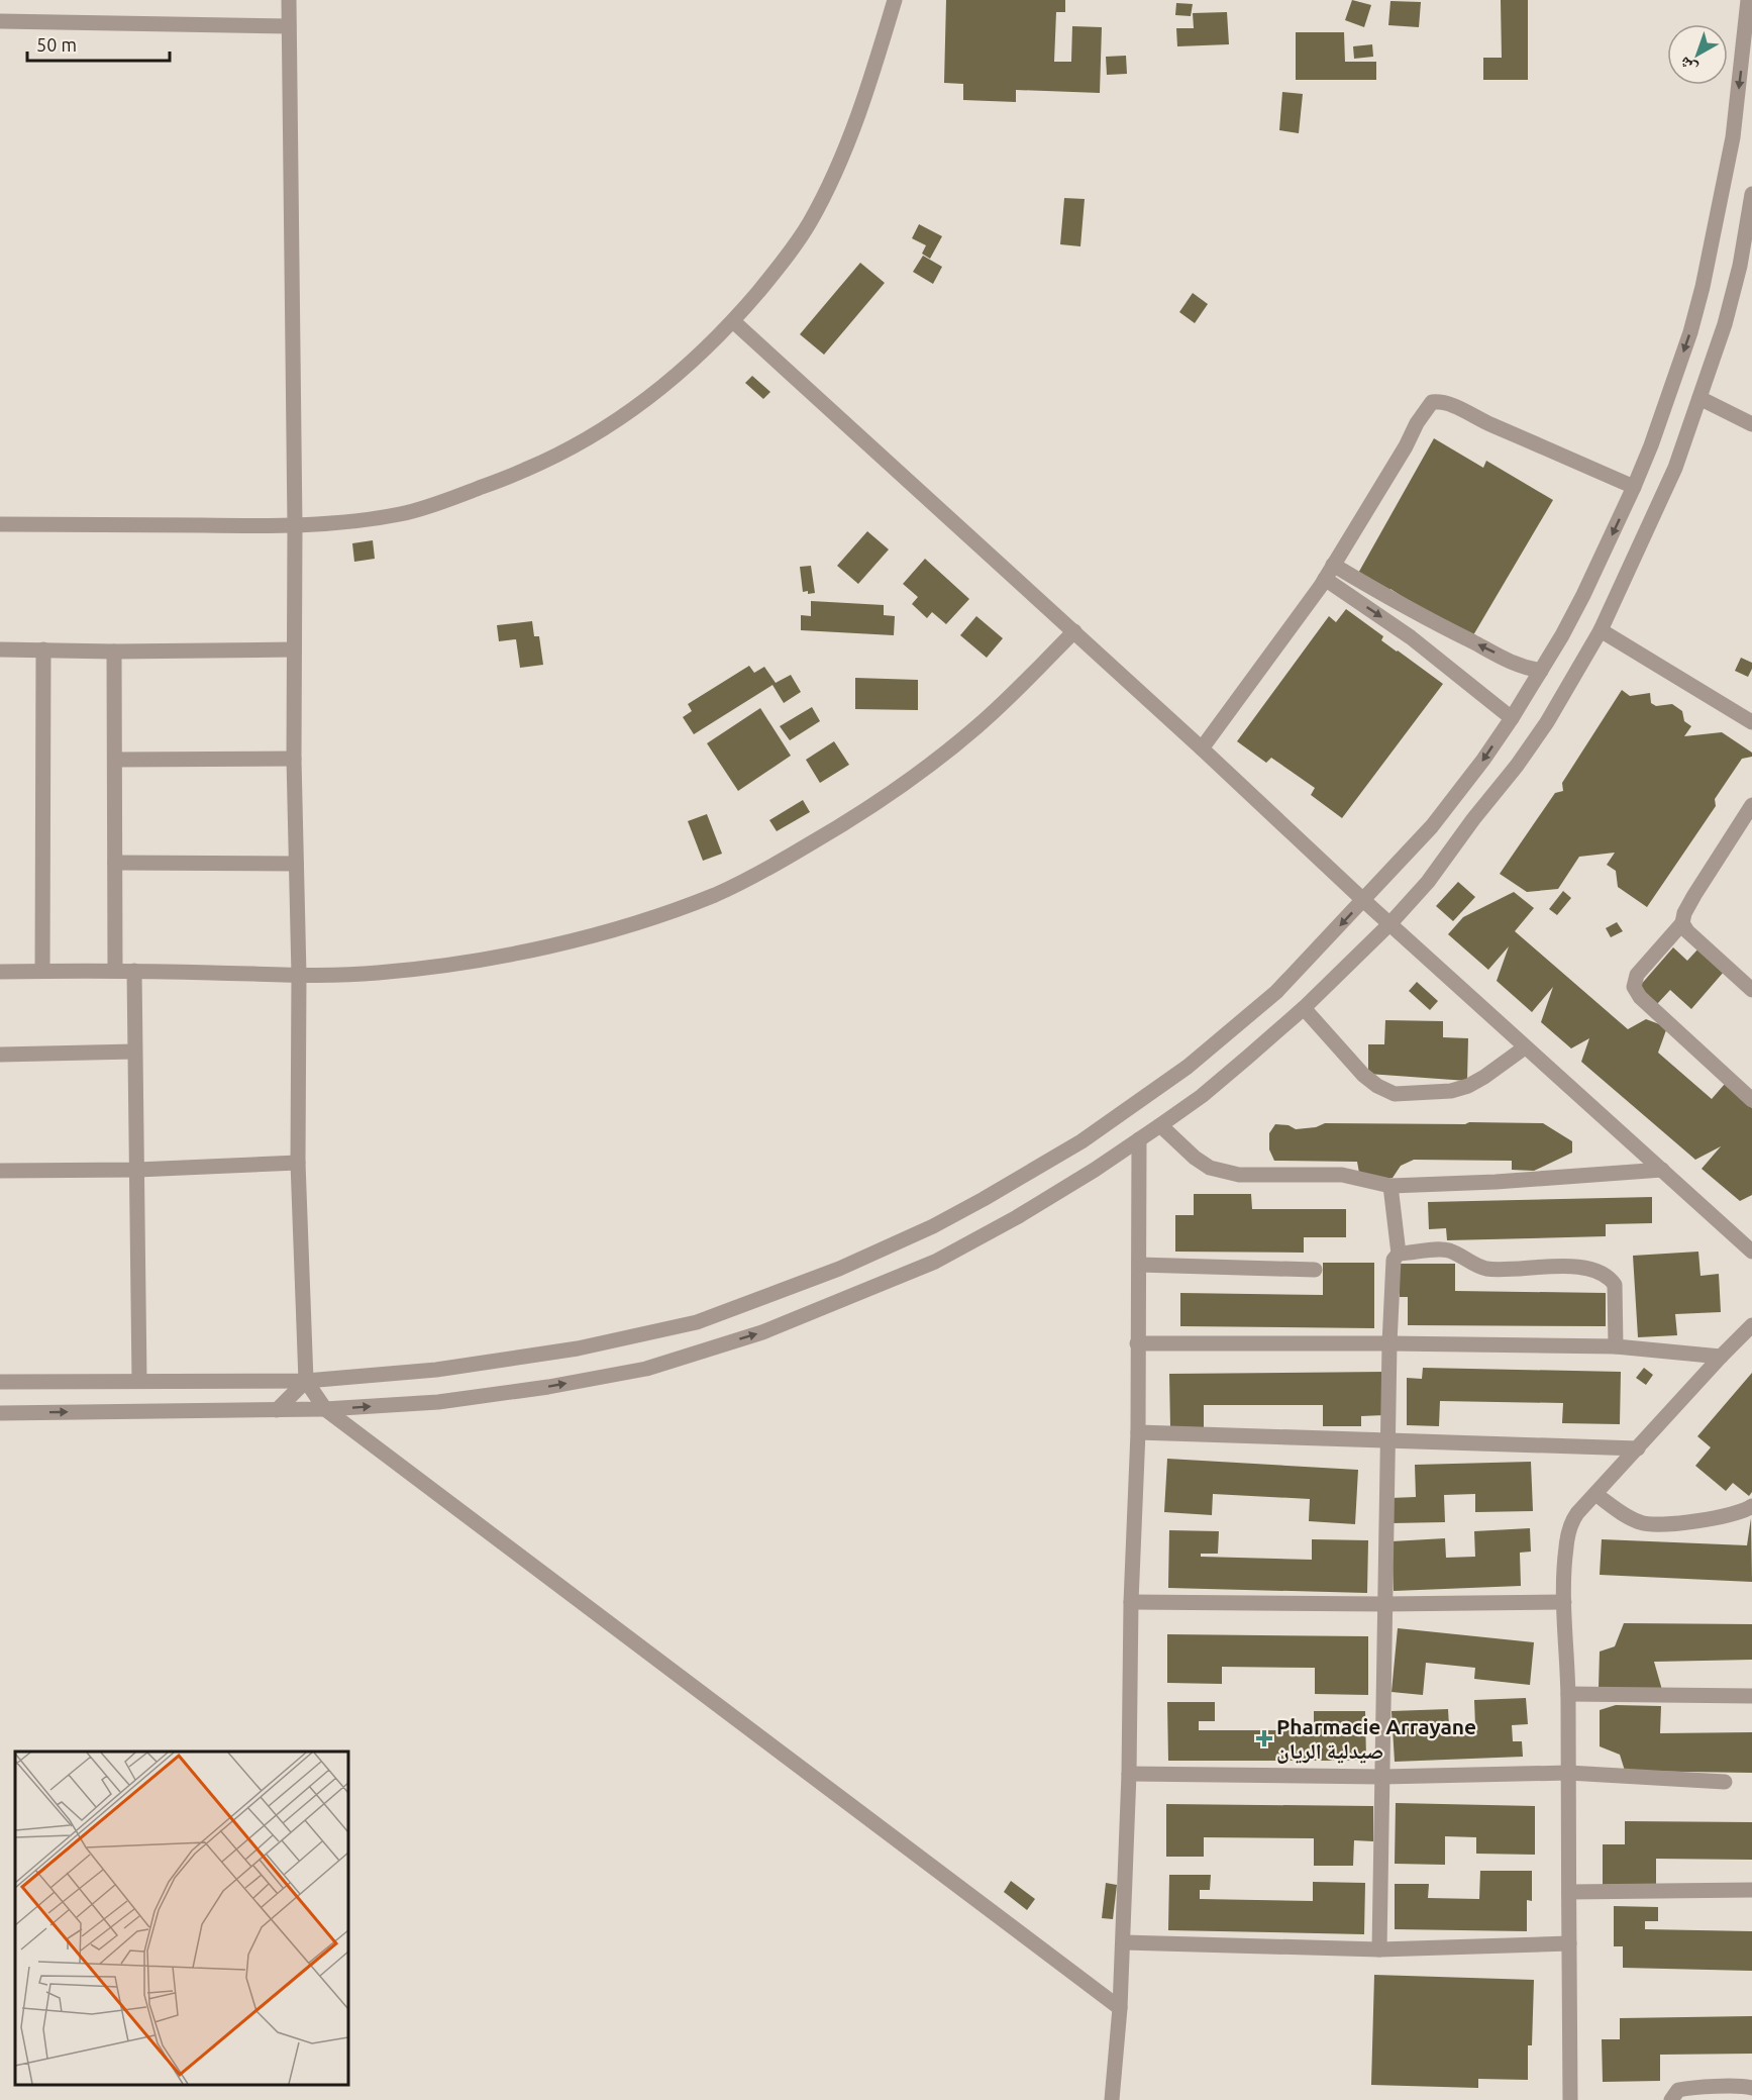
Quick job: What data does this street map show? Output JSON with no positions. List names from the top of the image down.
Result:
{
  "places": {
    "health": ["Pharmacie Arrayane صيدلية الريان"]
  },
  "scale_bar": "50 m",
  "north": "bottom left"
}
